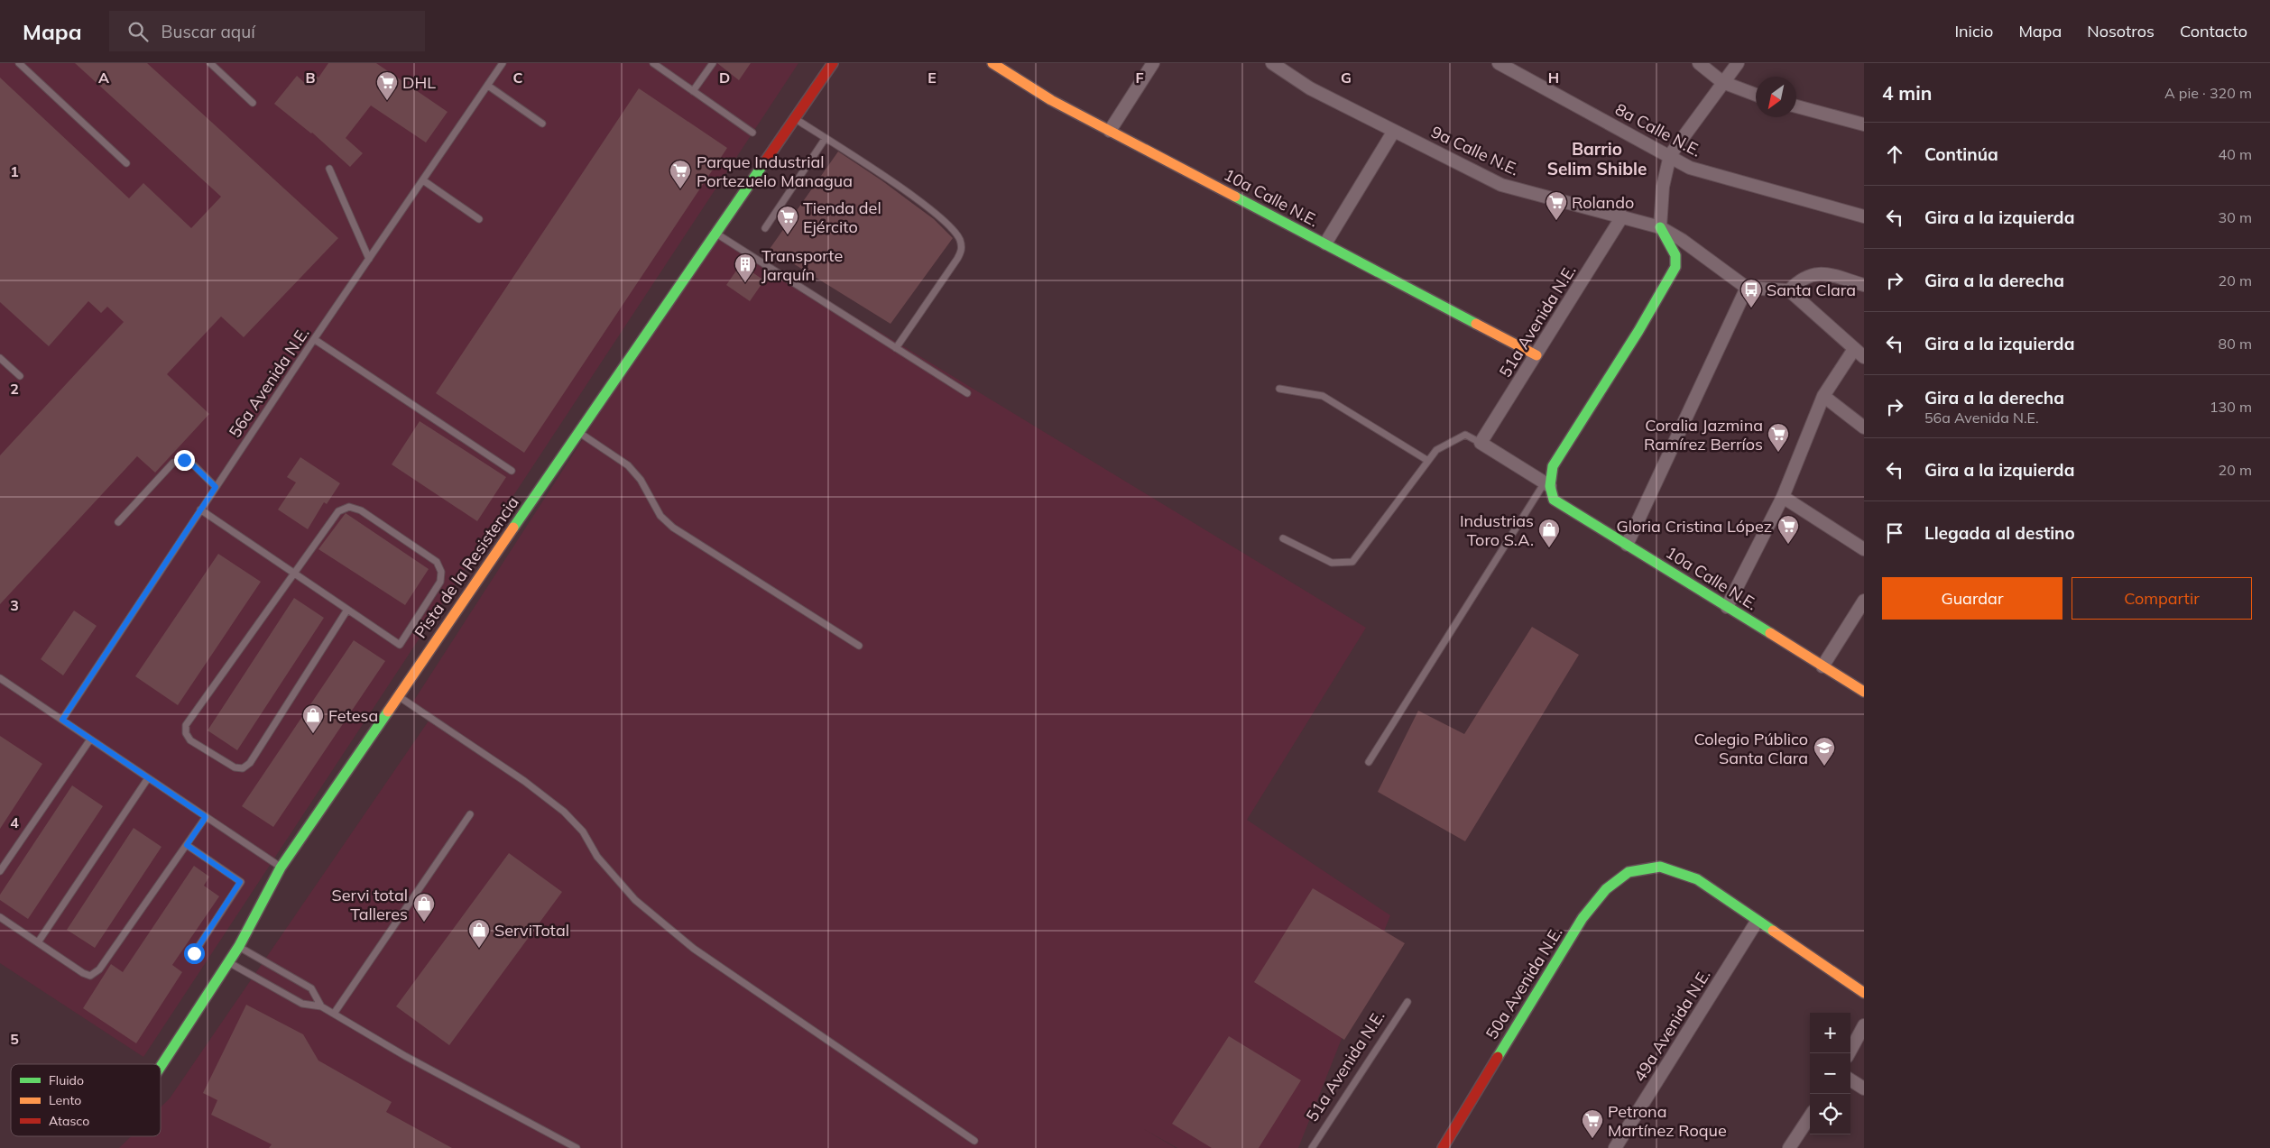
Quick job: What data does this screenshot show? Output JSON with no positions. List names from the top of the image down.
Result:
{
  "streets": {
    "street": [
      "8a Calle N.E.",
      "9a Calle N.E.",
      "10a Calle N.E.",
      "51a Avenida N.E.",
      "Pista de la Resistencia",
      "50a Avenida N.E.",
      "49a Avenida N.E."
    ],
    "lane": ["56a Avenida N.E."]
  },
  "crossings": [
    ["9a Calle N.E.", "51a Avenida N.E."],
    ["10a Calle N.E.", "51a Avenida N.E."],
    ["50a Avenida N.E.", "49a Avenida N.E."]
  ],
  "districts": ["Barrio Selim Shible"],
  "places": {
    "supermarket": [
      "DHL",
      "Parque Industrial Portezuelo Managua",
      "Rolando",
      "Tienda del Ejército",
      "Coralia Jazmina Ramírez Berríos",
      "Gloria Cristina López",
      "Petrona Martínez Roque"
    ],
    "building": ["Transporte Jarquín"],
    "bus stop": ["Santa Clara"],
    "shop": [
      "Industrias Toro S.A.",
      "Fetesa",
      "Servi total Talleres",
      "ServiTotal"
    ],
    "school or university": ["Colegio Público Santa Clara"]
  },
  "legend": ["Fluido", "Lento", "Atasco"],
  "north": "bottom left",
  "page": {
    "header": "Mapa",
    "search": "Buscar aquí",
    "nav": [
      "Inicio",
      "Mapa",
      "Nosotros",
      "Contacto"
    ],
    "heading": ["4 min", "A pie · 320 m"],
    "list": [
      ["Continúa", "40 m"],
      ["Gira a la izquierda", "30 m"],
      ["Gira a la derecha", "20 m"],
      ["Gira a la izquierda", "80 m"],
      ["Gira a la derecha", "56a Avenida N.E.", "130 m"],
      ["Gira a la izquierda", "20 m"],
      "Llegada al destino"
    ],
    "buttons": ["Guardar", "Compartir"],
    "map_buttons": ["+", "−"]
  },
  "grid": {
    "columns": [
      "A",
      "B",
      "C",
      "D",
      "E",
      "F",
      "G",
      "H"
    ],
    "rows": [
      "1",
      "2",
      "3",
      "4",
      "5"
    ]
  }
}
